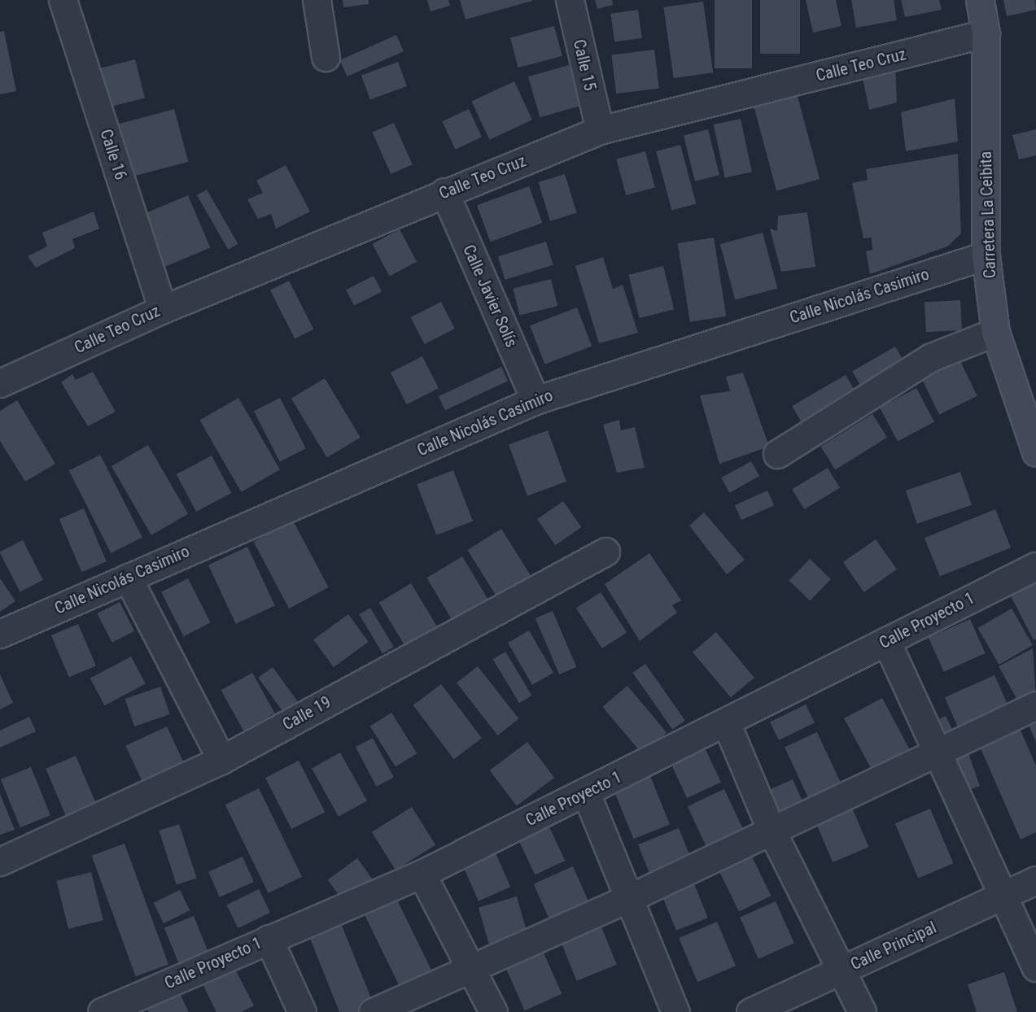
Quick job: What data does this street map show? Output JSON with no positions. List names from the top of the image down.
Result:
{
  "streets": {
    "main road": ["Carretera La Ceibita"],
    "street": [
      "Calle 15",
      "Calle Teo Cruz",
      "Calle 16",
      "Calle Javier Solís",
      "Calle Nicolás Casimiro",
      "Calle Proyecto 1",
      "Calle 19",
      "Calle Principal"
    ]
  },
  "crossings": [
    ["Calle 15", "Calle Teo Cruz"],
    ["Calle Teo Cruz", "Calle 16"],
    ["Calle Teo Cruz", "Carretera La Ceibita"],
    ["Calle Teo Cruz", "Calle Javier Solís"],
    ["Carretera La Ceibita", "Calle Nicolás Casimiro"],
    ["Calle Javier Solís", "Calle Nicolás Casimiro"]
  ]
}
